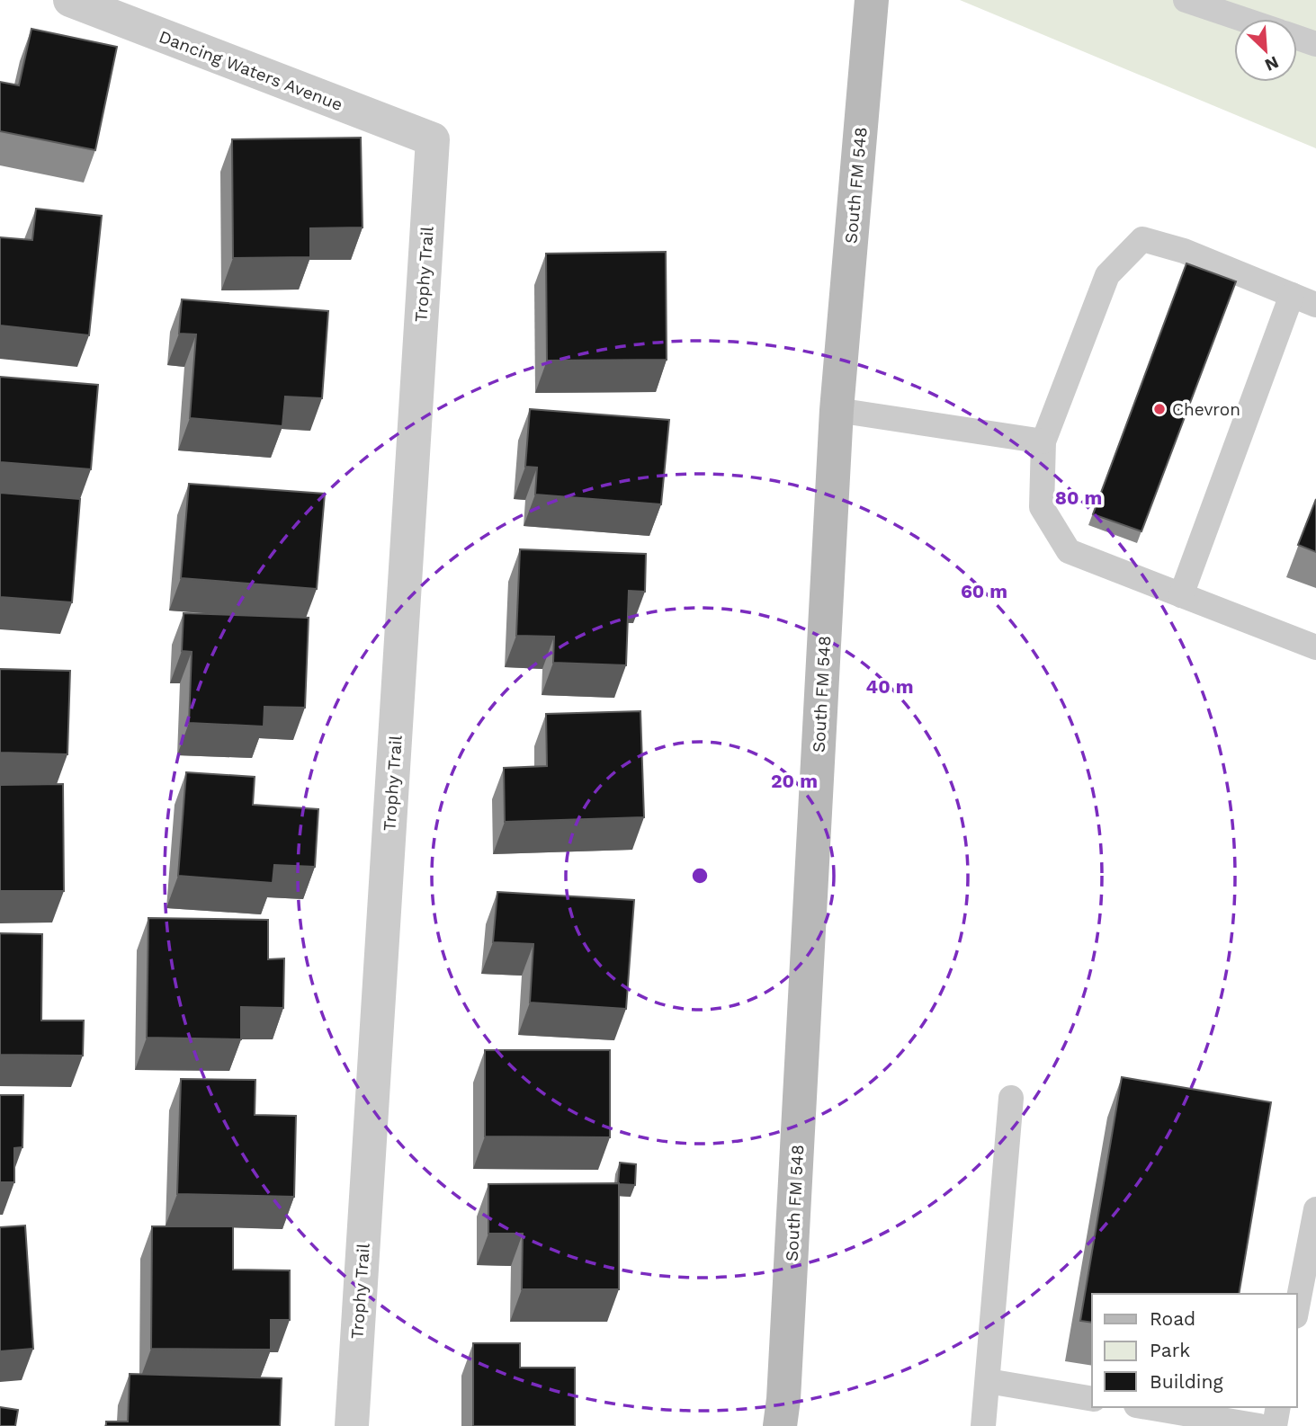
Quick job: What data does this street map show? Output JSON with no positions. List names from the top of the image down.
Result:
{
  "streets": {
    "main road": ["South FM 548"],
    "street": ["Dancing Waters Avenue", "Trophy Trail"]
  },
  "crossings": [
    ["Dancing Waters Avenue", "Trophy Trail"]
  ],
  "places": ["Chevron"],
  "legend": ["Road", "Park", "Building"],
  "north": "bottom right",
  "rings": [
    "80 m",
    "60 m",
    "40 m",
    "20 m"
  ]
}
